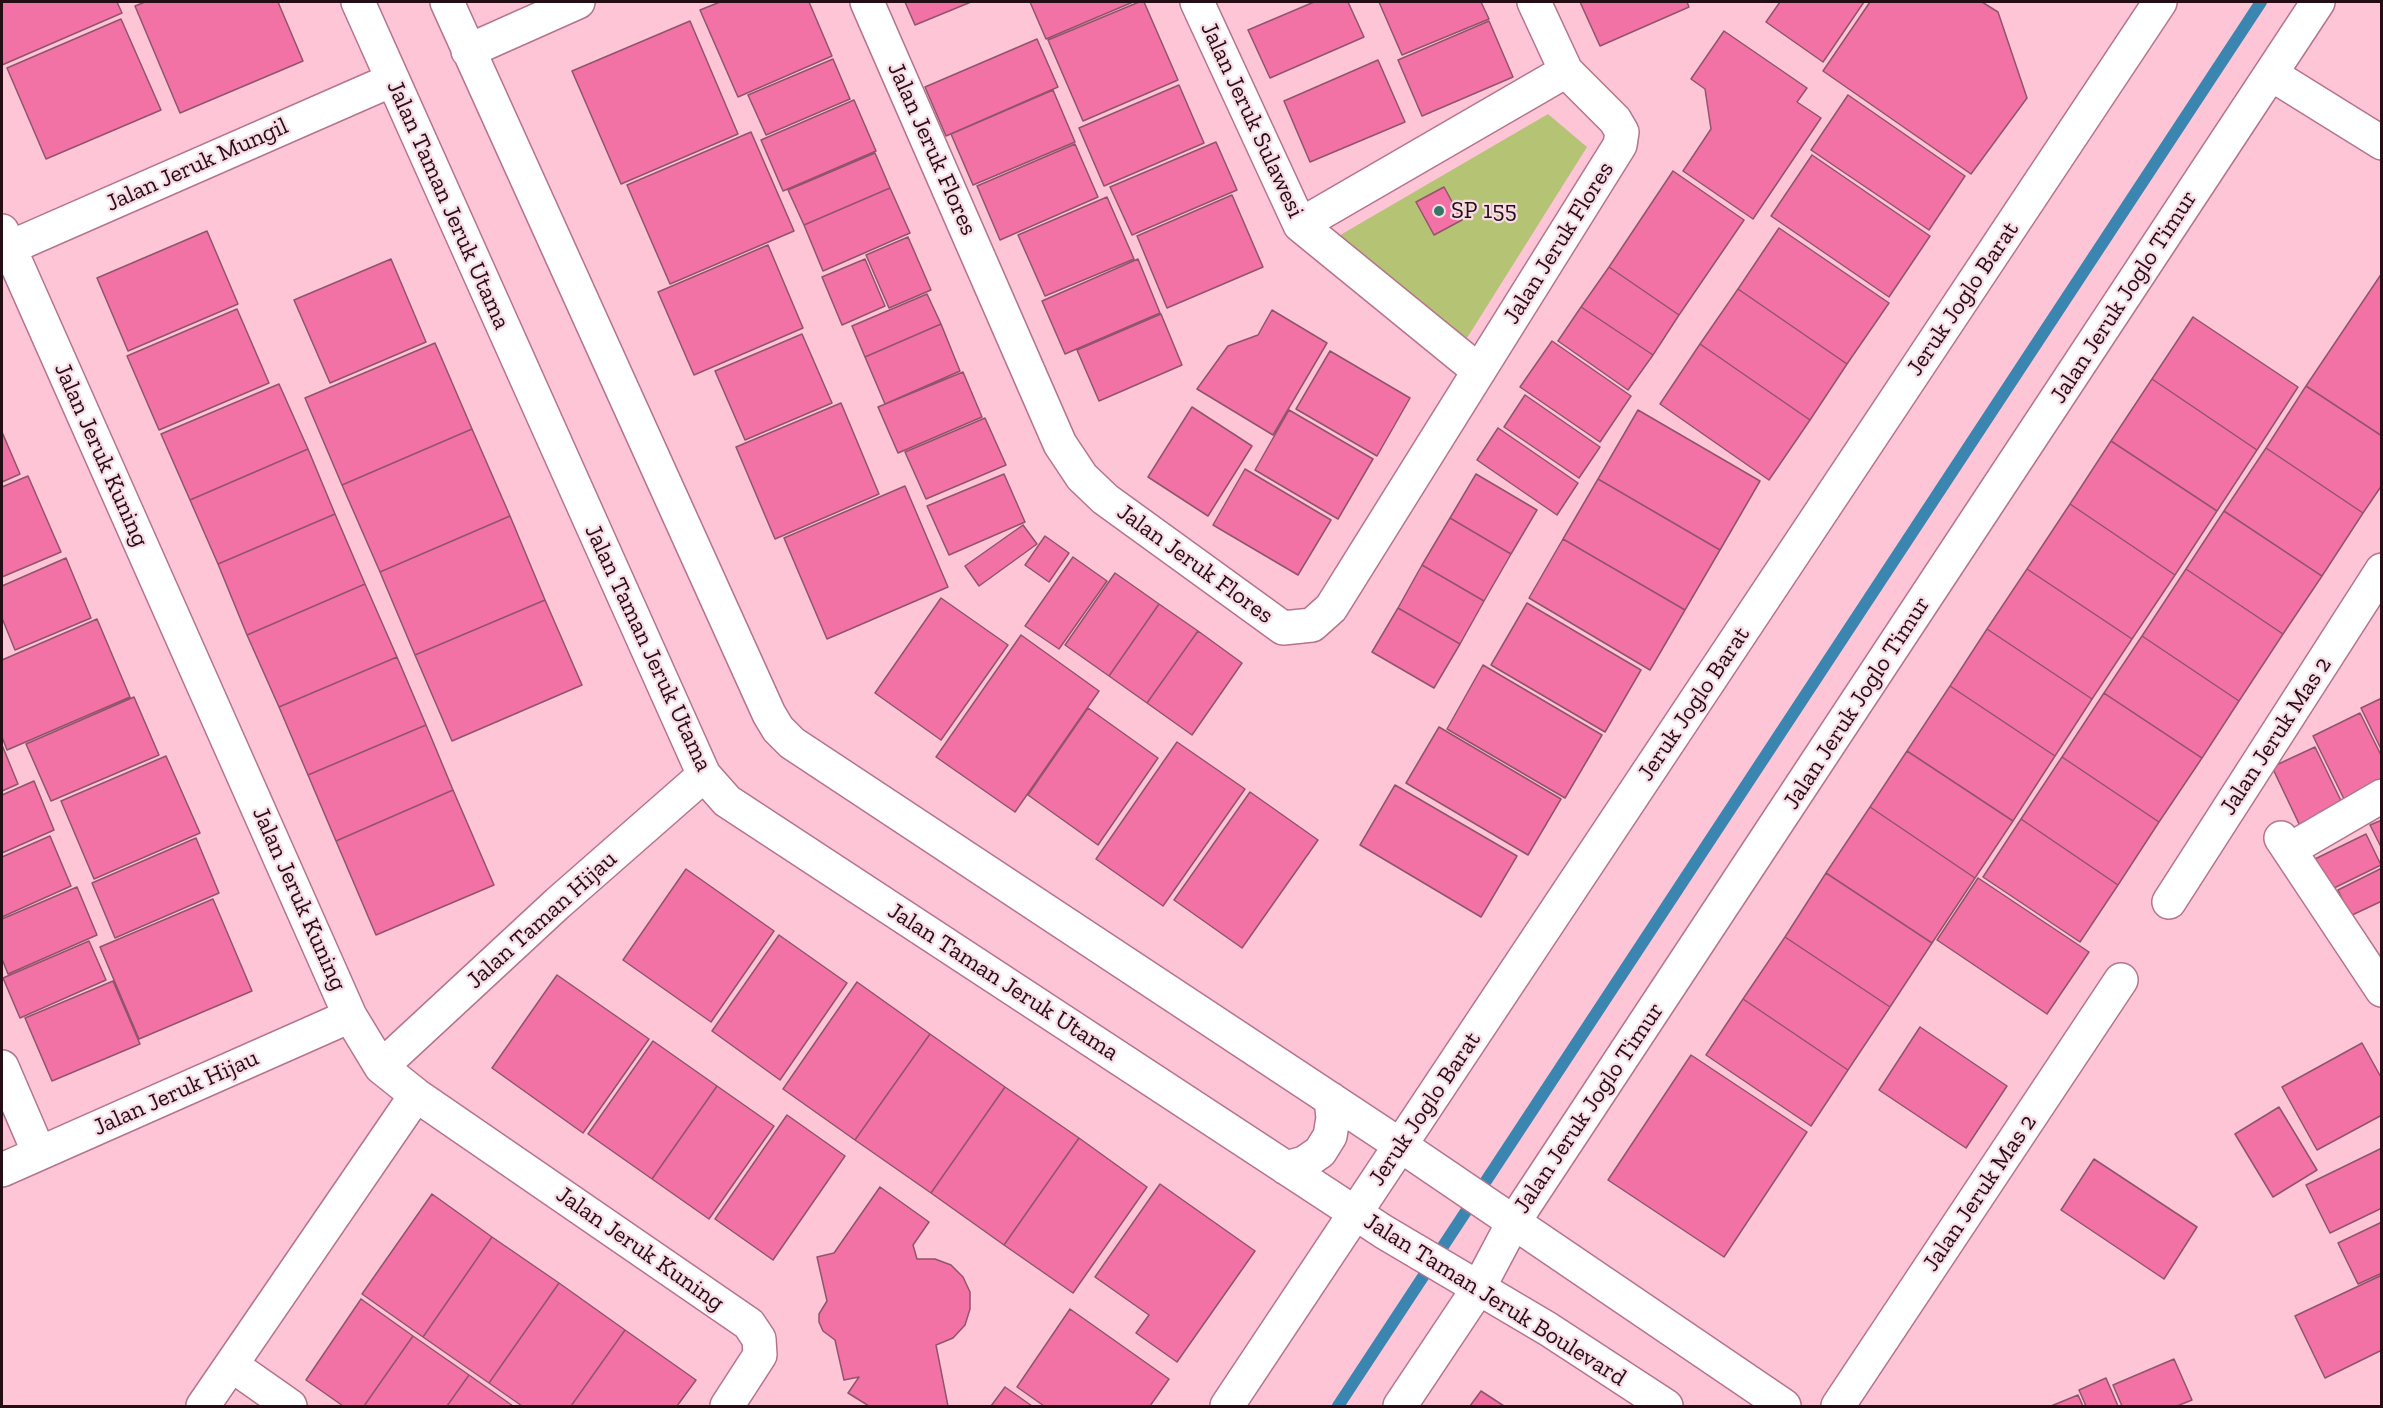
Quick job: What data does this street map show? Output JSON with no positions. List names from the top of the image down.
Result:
{
  "streets": {
    "street": [
      "Jalan Jeruk Sulawesi",
      "Jalan Jeruk Flores",
      "Jalan Jeruk Mungil",
      "Jalan Taman Jeruk Utama",
      "Jalan Jeruk Joglo Timur",
      "Jeruk Joglo Barat",
      "Jalan Jeruk Kuning",
      "Jalan Jeruk Mas 2",
      "Jalan Taman Hijau",
      "Jalan Jeruk Hijau",
      "Jalan Taman Jeruk Boulevard"
    ]
  },
  "crossings": [
    ["Jalan Jeruk Sulawesi", "Jalan Jeruk Flores"],
    ["Jalan Jeruk Mungil", "Jalan Taman Jeruk Utama"],
    ["Jalan Jeruk Mungil", "Jalan Jeruk Kuning"],
    ["Jalan Taman Jeruk Utama", "Jeruk Joglo Barat"],
    ["Jalan Taman Jeruk Utama", "Jalan Taman Hijau"],
    ["Jalan Taman Jeruk Utama", "Jalan Taman Jeruk Boulevard"],
    ["Jalan Jeruk Joglo Timur", "Jalan Taman Jeruk Boulevard"],
    ["Jeruk Joglo Barat", "Jalan Taman Jeruk Boulevard"],
    ["Jalan Jeruk Kuning", "Jalan Taman Hijau"],
    ["Jalan Jeruk Kuning", "Jalan Jeruk Hijau"]
  ],
  "places": ["SP 155"]
}
